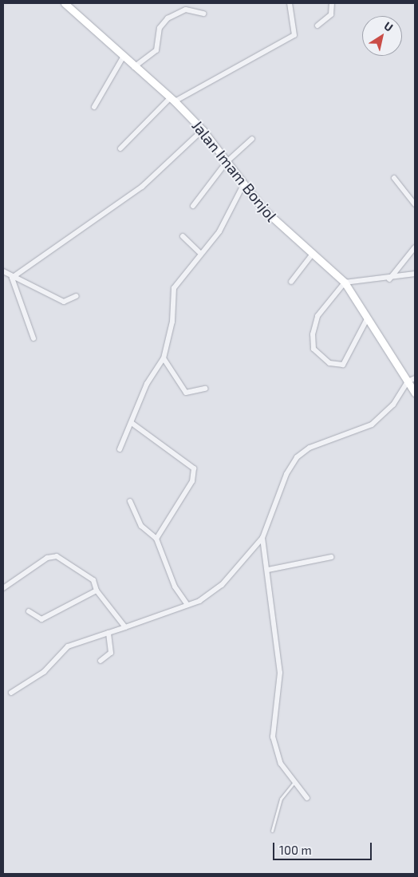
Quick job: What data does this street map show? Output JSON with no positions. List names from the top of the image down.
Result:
{
  "streets": {
    "main road": ["Jalan Imam Bonjol"]
  },
  "scale_bar": "100 m",
  "north": "top right"
}
